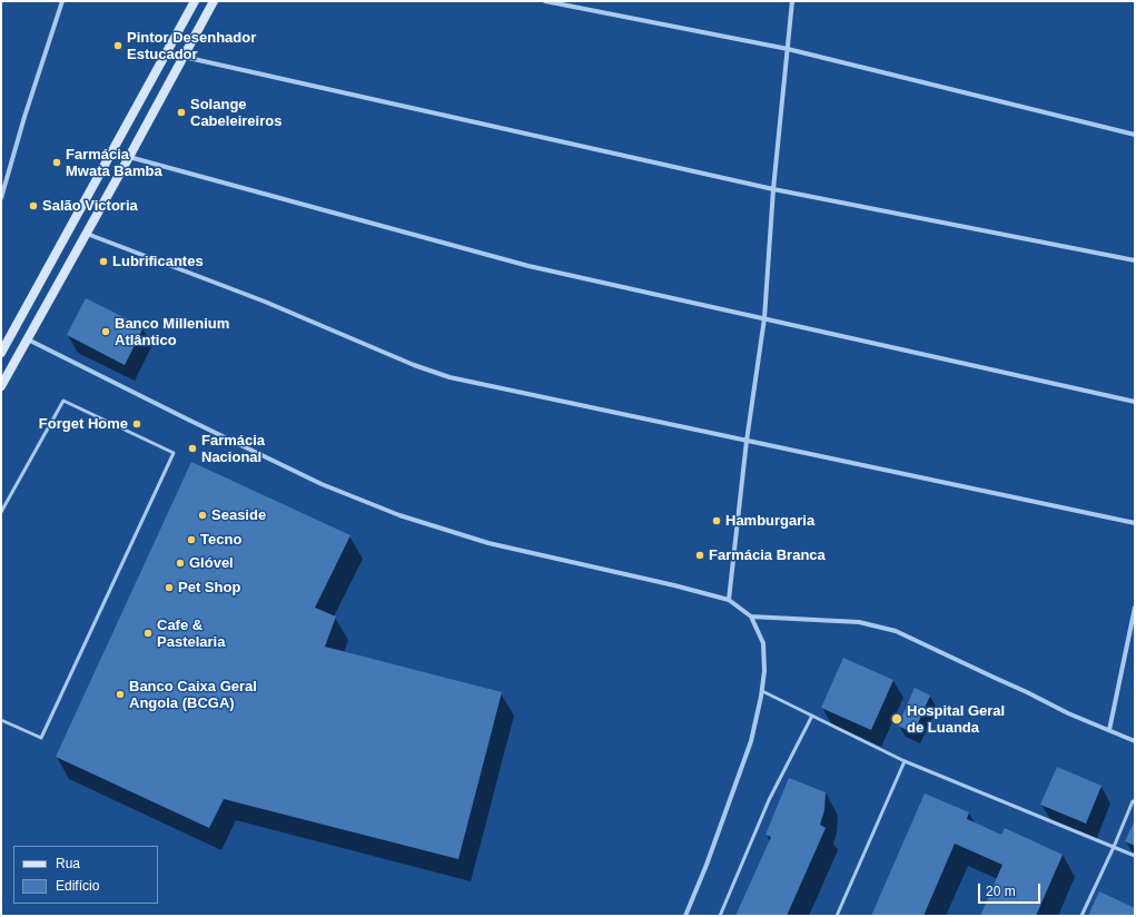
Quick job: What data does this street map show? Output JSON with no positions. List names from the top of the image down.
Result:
{
  "places": [
    "Pintor Desenhador Estucador",
    "Solange Cabeleireiros",
    "Farmácia Mwata Bamba",
    "Salão Victoria",
    "Lubrificantes",
    "Banco Millenium Atlântico",
    "Forget Home",
    "Farmácia Nacional",
    "Seaside",
    "Hamburgaria",
    "Tecno",
    "Farmácia Branca",
    "Glóvel",
    "Pet Shop",
    "Cafe & Pastelaria",
    "Banco Caixa Geral Angola (BCGA)",
    "Hospital Geral de Luanda"
  ],
  "legend": ["Rua", "Edifício"],
  "scale_bar": "20 m"
}
